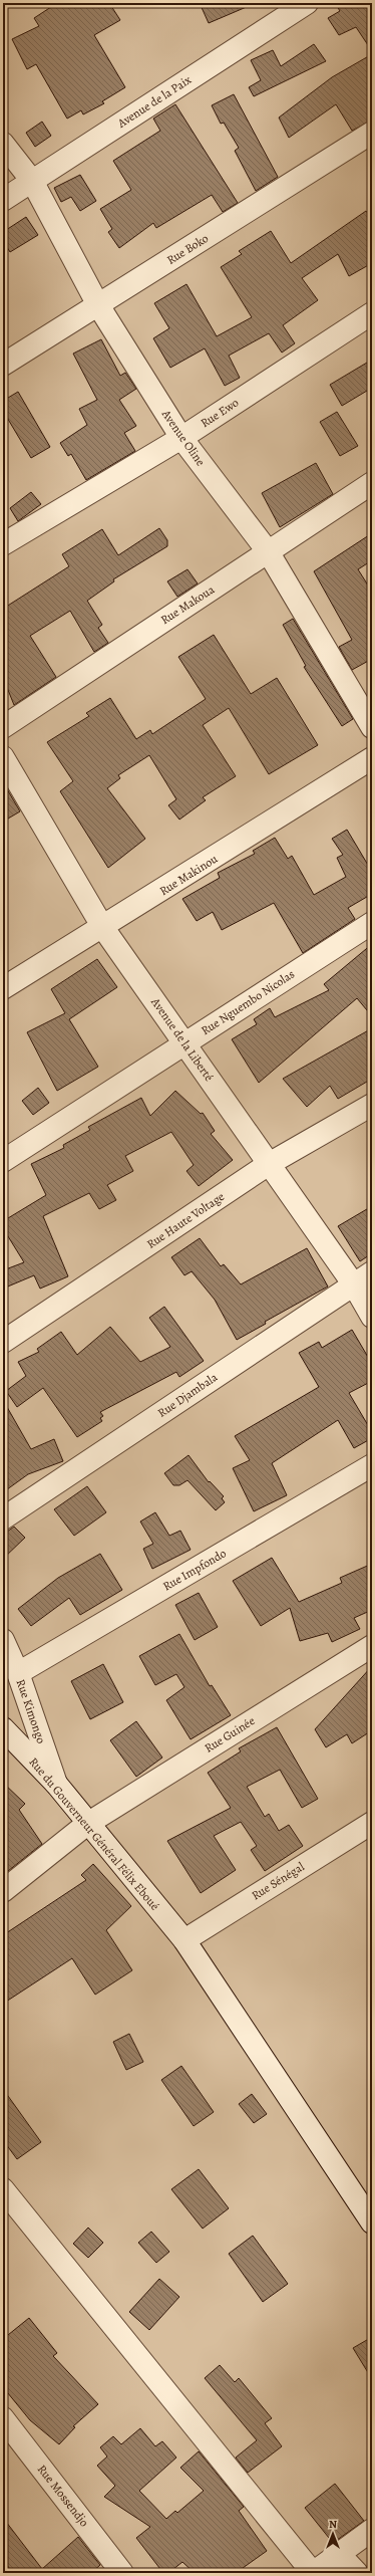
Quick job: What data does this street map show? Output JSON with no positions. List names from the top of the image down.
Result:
{
  "streets": {
    "street": [
      "Avenue de la Paix",
      "Rue Boko",
      "Rue Ewo",
      "Avenue Oline",
      "Rue Makoua",
      "Rue Makinou",
      "Rue Nguembo Nicolas",
      "Avenue de la Liberté",
      "Rue Haute Voltage",
      "Rue Djambala",
      "Rue Impfondo",
      "Rue Kimongo",
      "Rue Guinée",
      "Rue du Gouverneur Général Félix Eboué",
      "Rue Sénégal",
      "Rue Mossendjo"
    ]
  },
  "crossings": [
    ["Avenue de la Paix", "Avenue Oline"],
    ["Rue Boko", "Avenue Oline"],
    ["Rue Ewo", "Avenue Oline"],
    ["Avenue Oline", "Rue Makoua"],
    ["Rue Makinou", "Avenue de la Liberté"],
    ["Rue Nguembo Nicolas", "Avenue de la Liberté"],
    ["Avenue de la Liberté", "Rue Haute Voltage"],
    ["Avenue de la Liberté", "Rue Djambala"],
    ["Rue Impfondo", "Rue Kimongo"],
    ["Rue Kimongo", "Rue du Gouverneur Général Félix Eboué"],
    ["Rue Guinée", "Rue du Gouverneur Général Félix Eboué"],
    ["Rue du Gouverneur Général Félix Eboué", "Rue Sénégal"]
  ],
  "north": "top"
}
